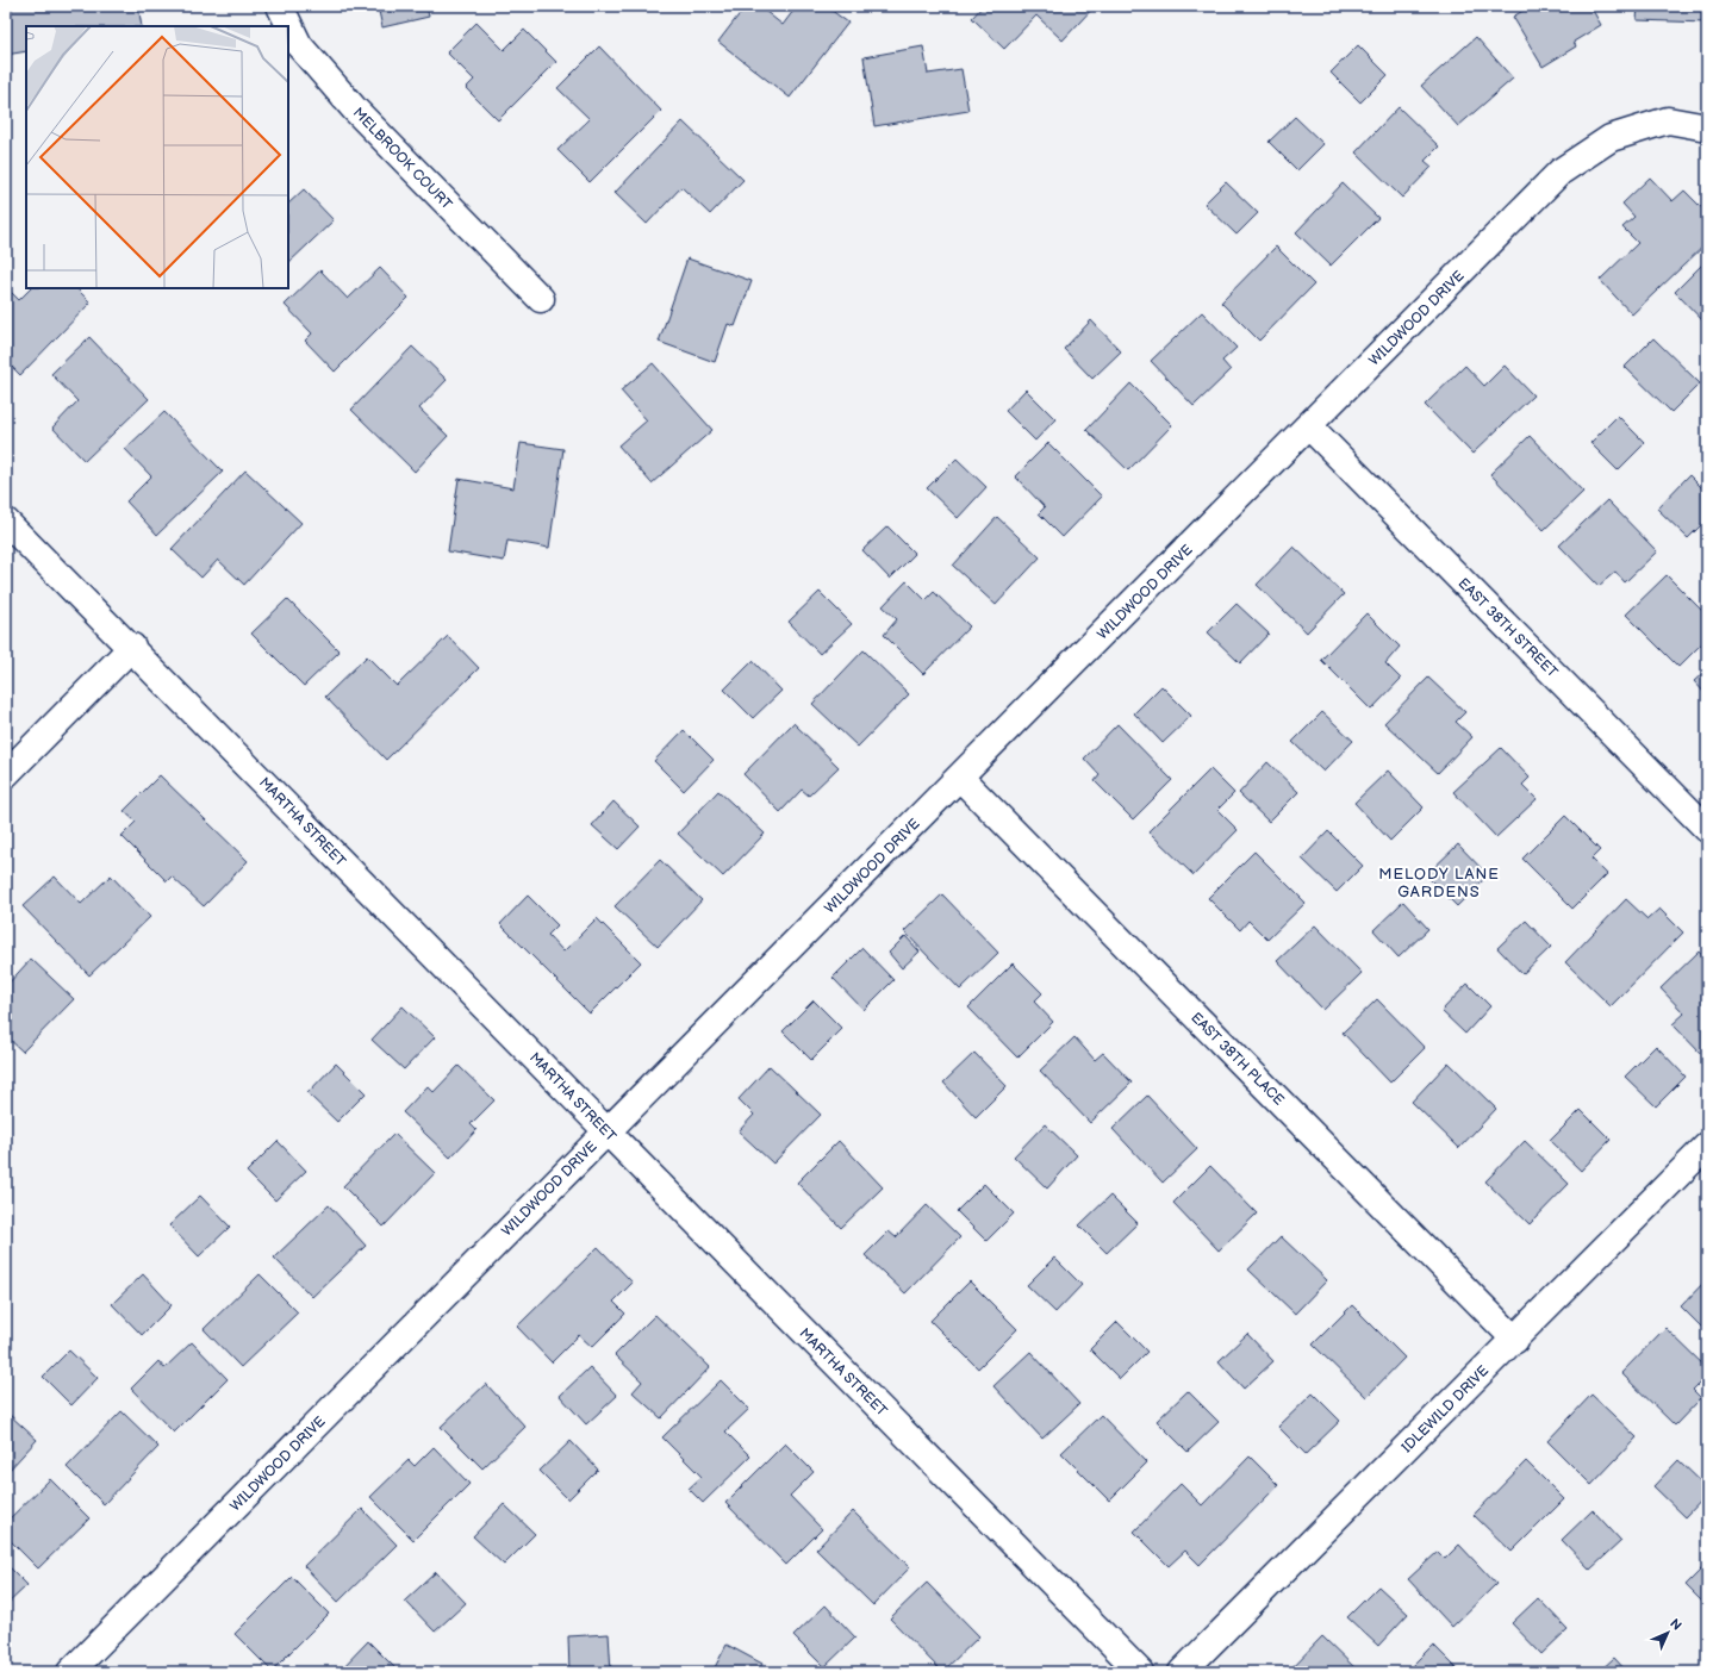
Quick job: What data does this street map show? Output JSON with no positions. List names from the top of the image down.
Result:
{
  "streets": {
    "street": [
      "MELBROOK COURT",
      "WILDWOOD DRIVE",
      "EAST 38TH STREET",
      "MARTHA STREET",
      "EAST 38TH PLACE",
      "IDLEWILD DRIVE"
    ]
  },
  "crossings": [
    ["WILDWOOD DRIVE", "EAST 38TH STREET"],
    ["WILDWOOD DRIVE", "MARTHA STREET"],
    ["WILDWOOD DRIVE", "EAST 38TH PLACE"],
    ["EAST 38TH PLACE", "IDLEWILD DRIVE"]
  ],
  "districts": ["MELODY LANE GARDENS"],
  "north": "top right"
}
